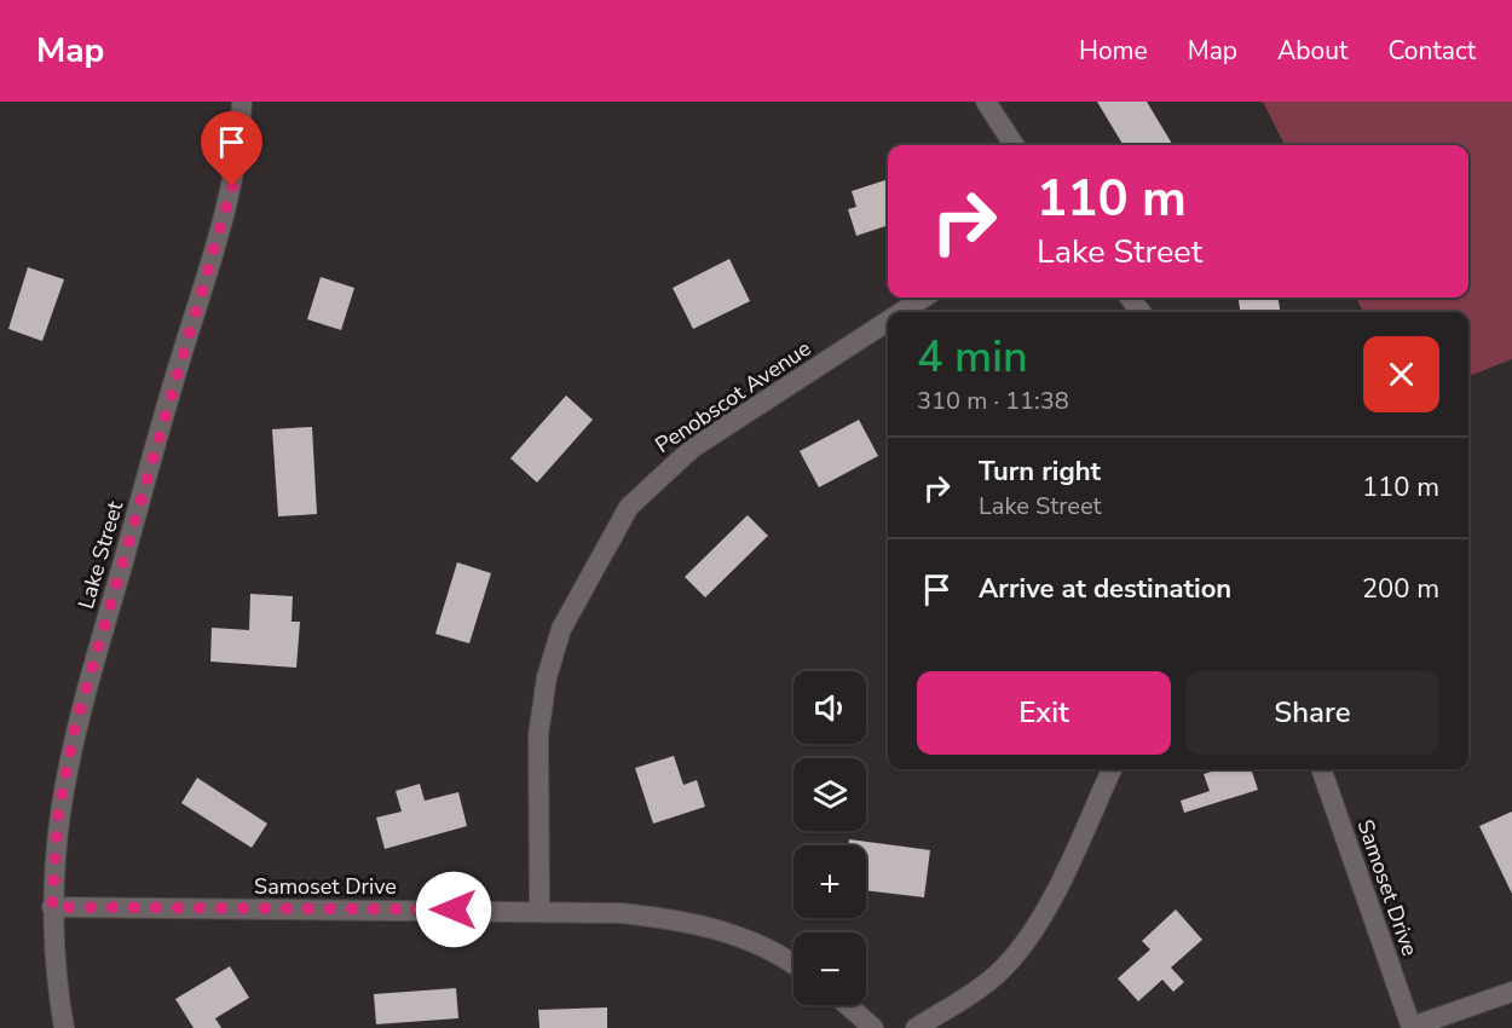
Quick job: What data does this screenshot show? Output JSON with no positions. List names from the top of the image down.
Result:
{
  "streets": {
    "street": ["Penobscot Avenue", "Lake Street", "Samoset Drive"]
  },
  "crossings": [
    ["Penobscot Avenue", "Samoset Drive"],
    ["Lake Street", "Samoset Drive"]
  ],
  "page": {
    "header": "Map",
    "nav": [
      "Home",
      "Map",
      "About",
      "Contact"
    ],
    "turn": ["110 m", "Lake Street"],
    "heading": ["4 min", "310 m · 11:38"],
    "list": [
      {
        "name": "Turn right",
        "note": "Lake Street",
        "value": "110 m"
      },
      {
        "name": "Arrive at destination",
        "value": "200 m"
      }
    ],
    "buttons": ["Exit", "Share"],
    "map_buttons": ["+", "−"]
  }
}
